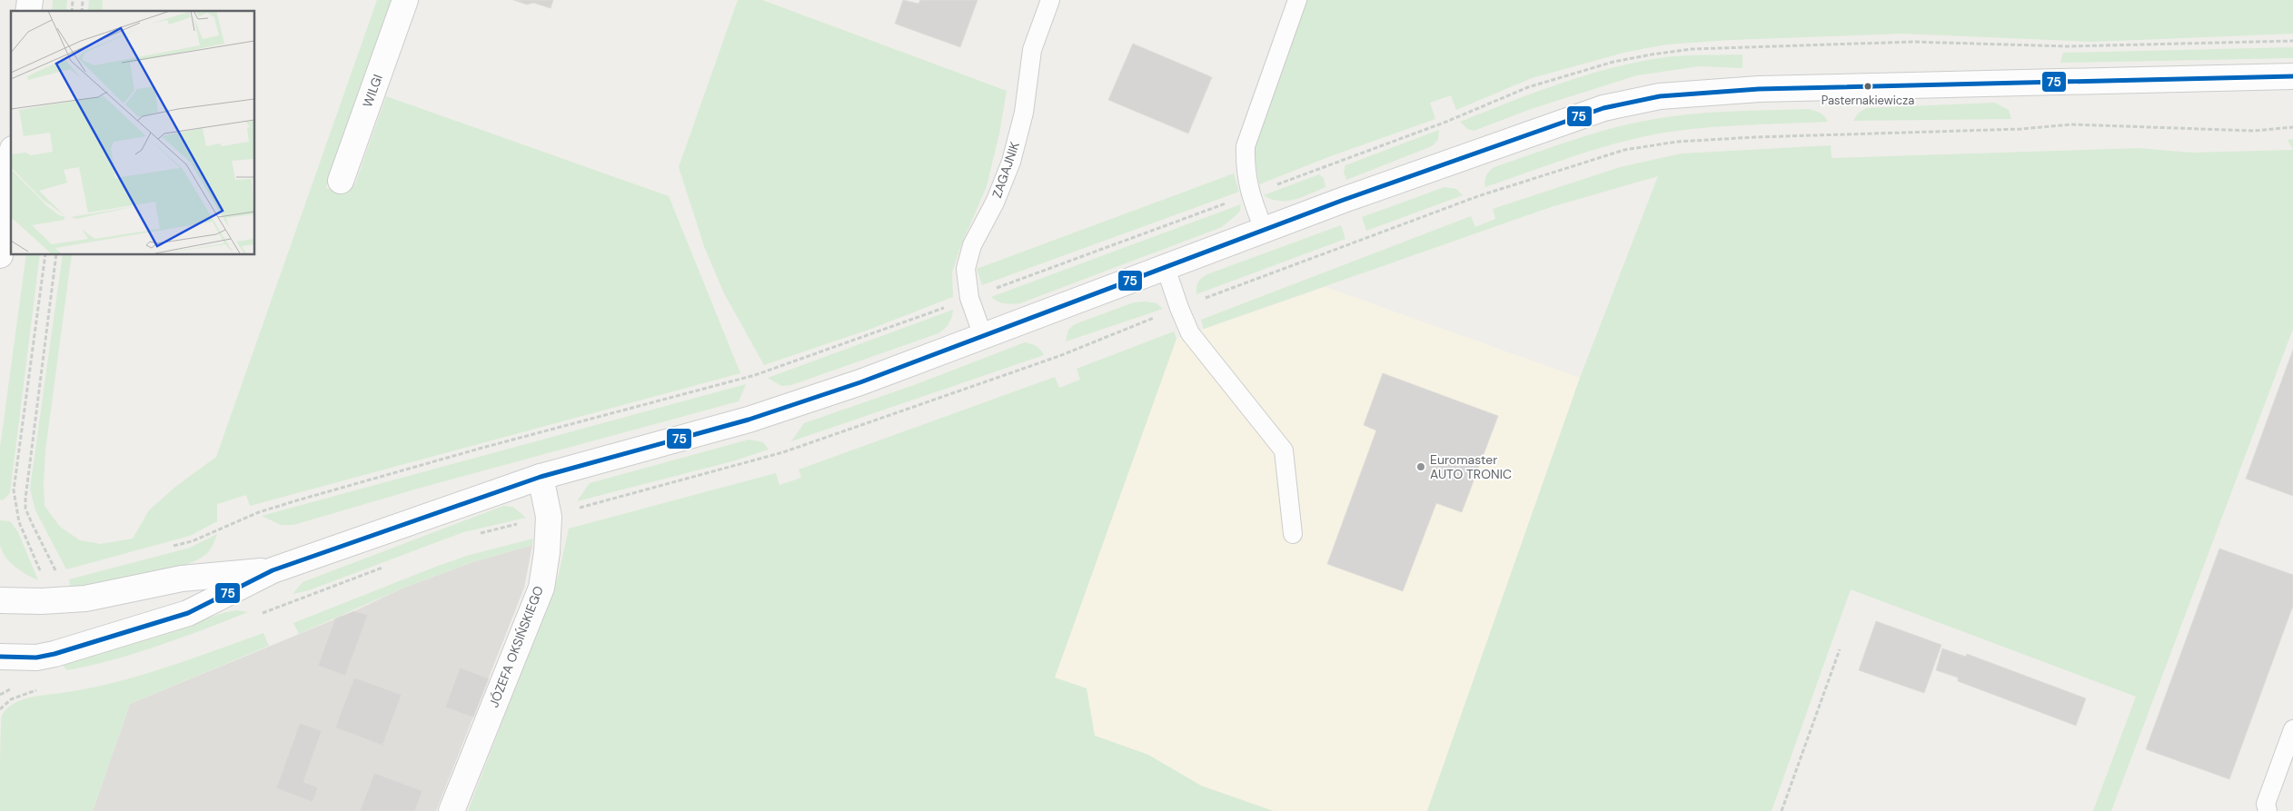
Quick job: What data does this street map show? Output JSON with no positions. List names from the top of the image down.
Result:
{
  "streets": {
    "street": ["WILGI", "JÓZEFA OKSIŃSKIEGO"],
    "lane": ["ZAGAJNIK"]
  },
  "places": ["Pasternakiewicza", "Euromaster AUTO TRONIC"],
  "lines": ["transit line 75"]
}
